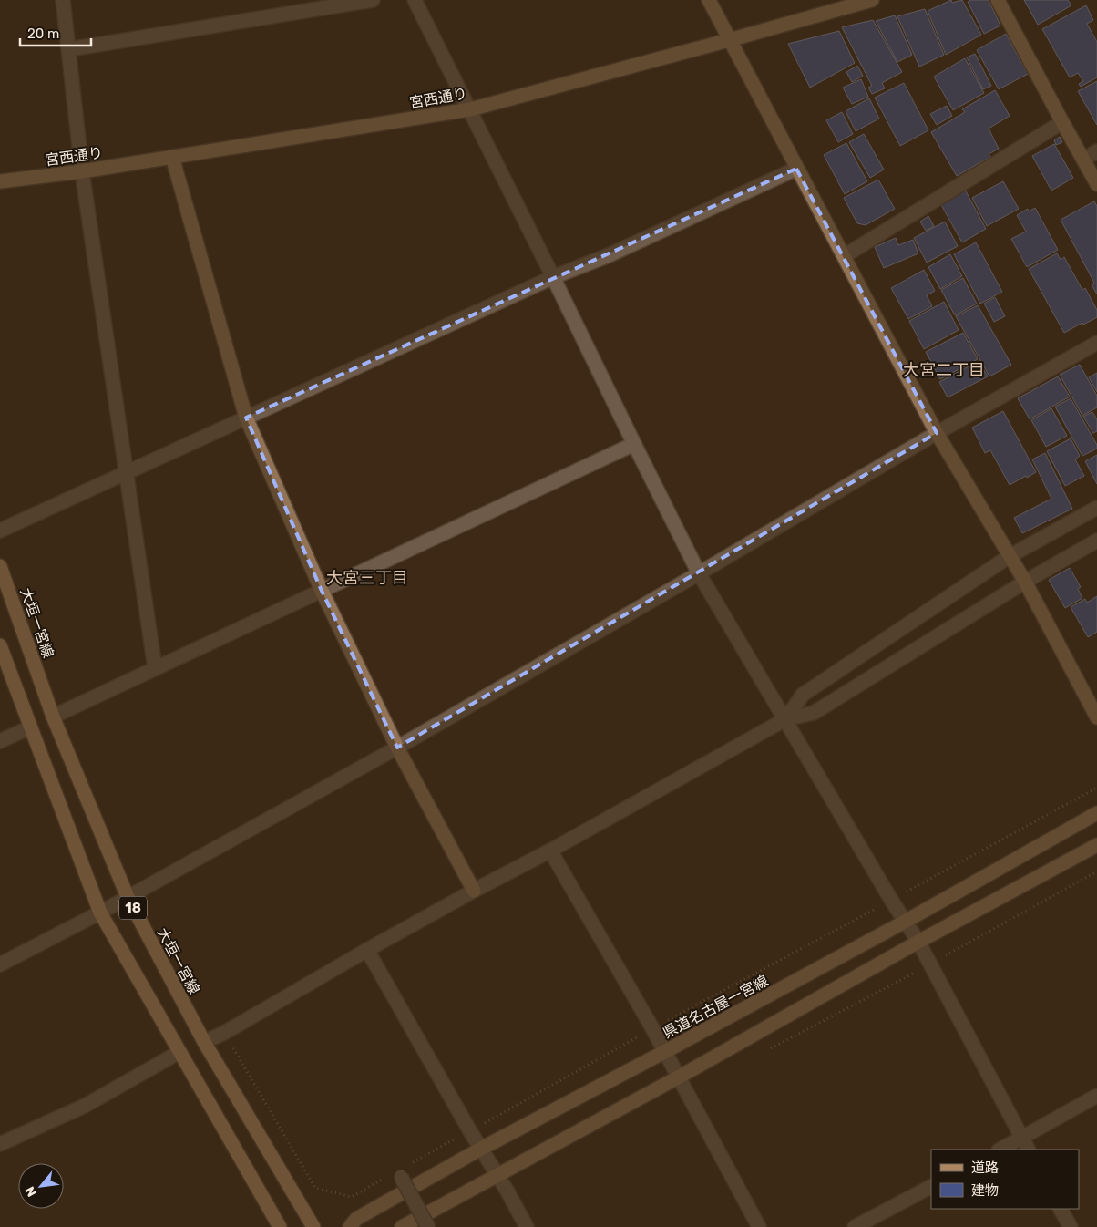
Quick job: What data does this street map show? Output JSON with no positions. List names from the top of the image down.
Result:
{
  "streets": {
    "main road": ["大垣一宮線", "18"],
    "street": ["宮西通り", "県道名古屋一宮線"]
  },
  "districts": ["大宮二丁目", "大宮三丁目"],
  "legend": ["道路", "建物"],
  "scale_bar": "20 m",
  "north": "bottom left"
}
